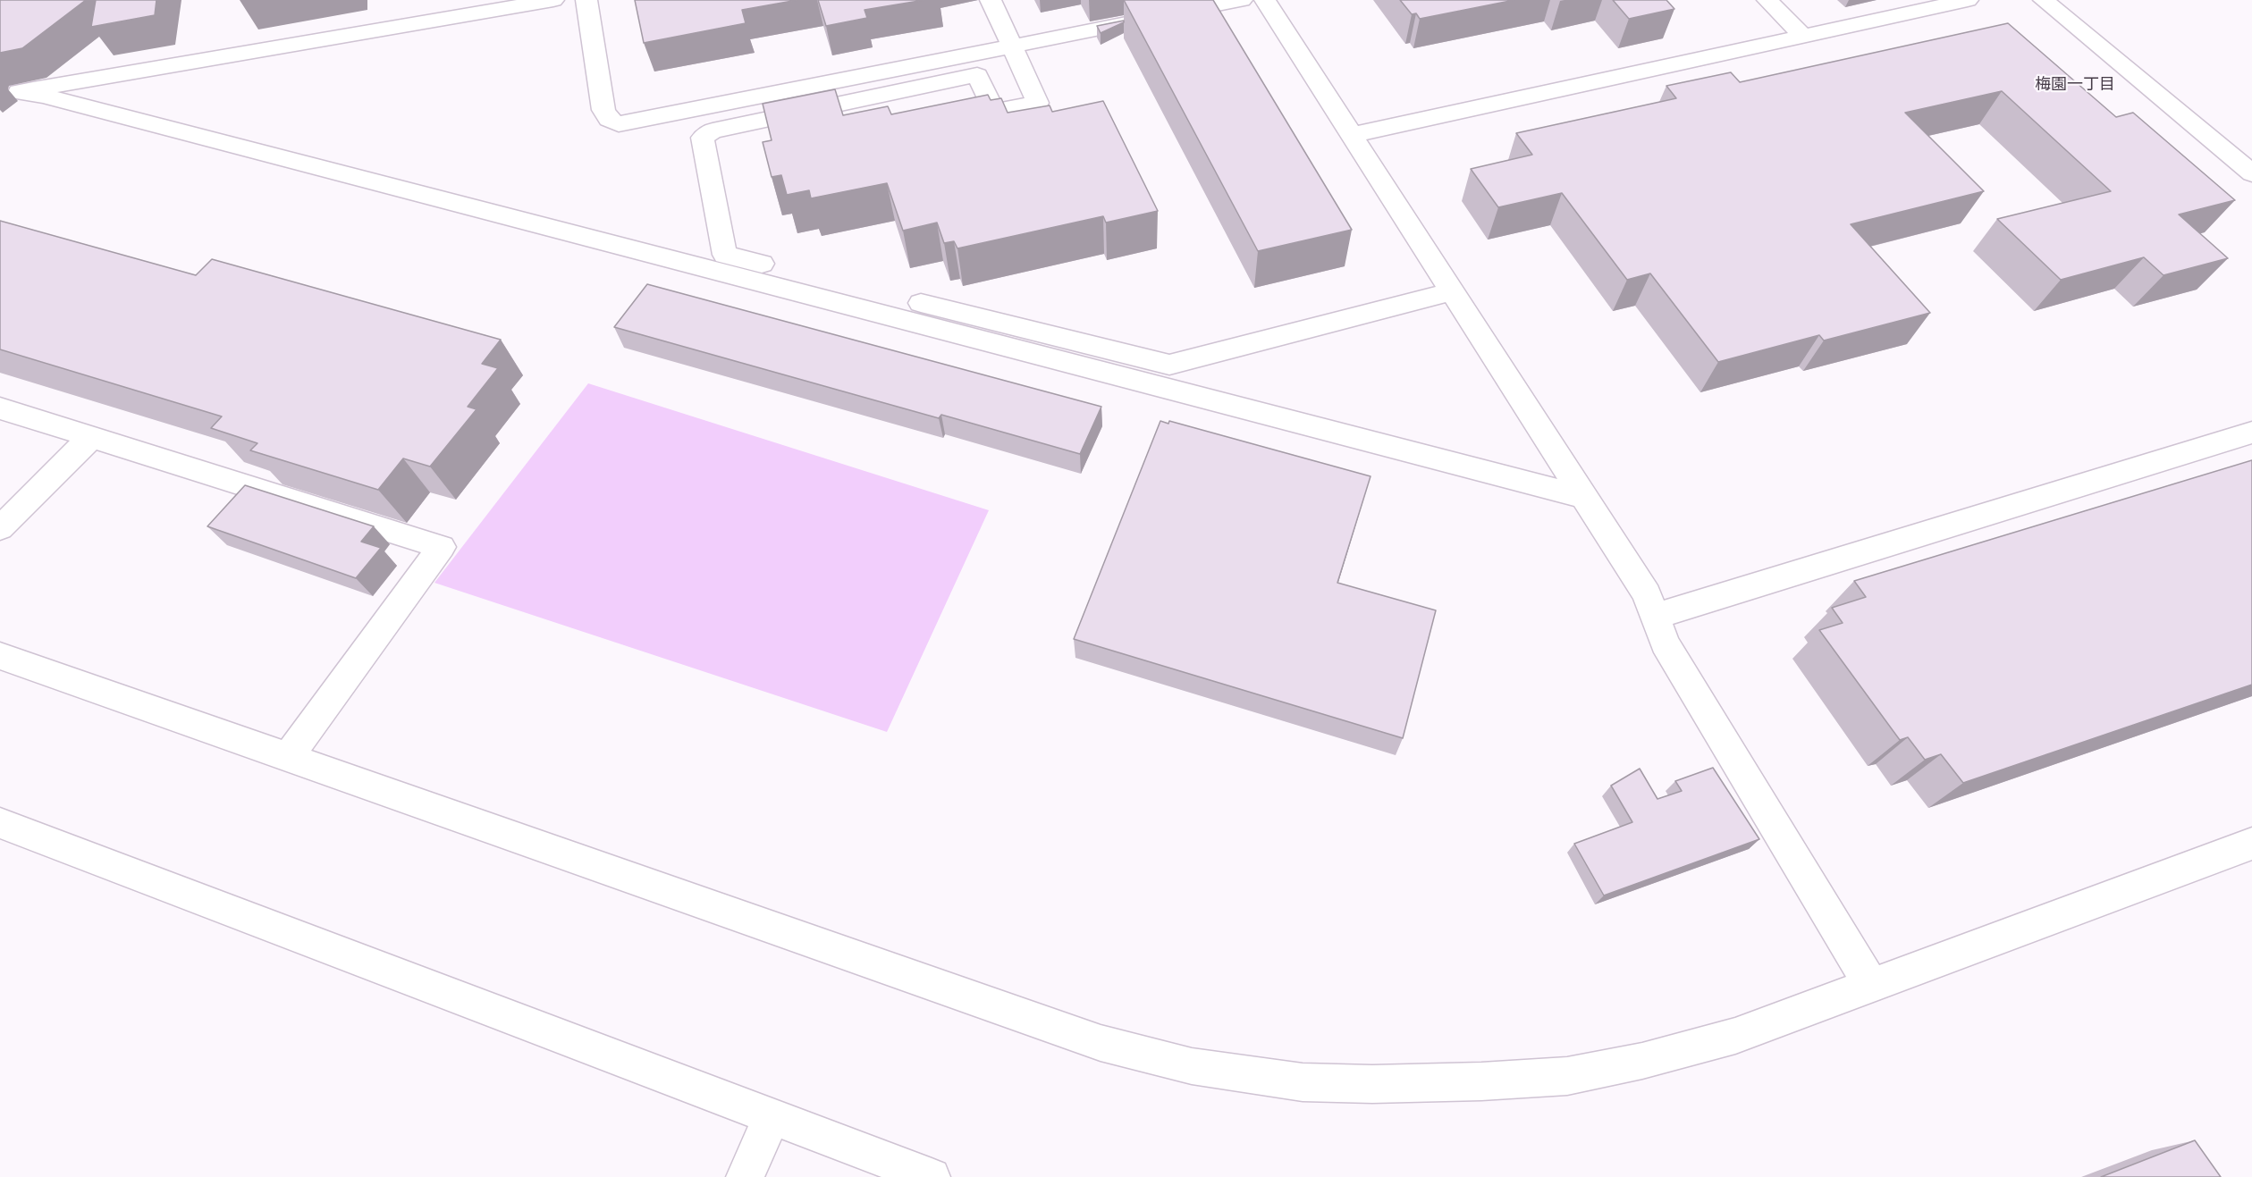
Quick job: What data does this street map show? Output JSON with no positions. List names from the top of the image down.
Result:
{
  "districts": ["梅園一丁目"]
}
